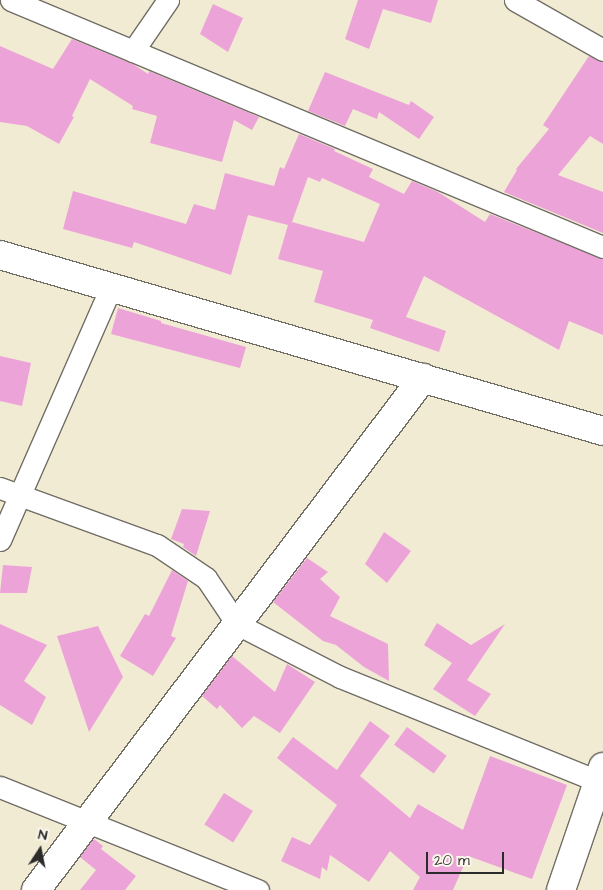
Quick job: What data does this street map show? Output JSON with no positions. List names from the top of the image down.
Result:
{
  "scale_bar": "20 m",
  "north": "top"
}
